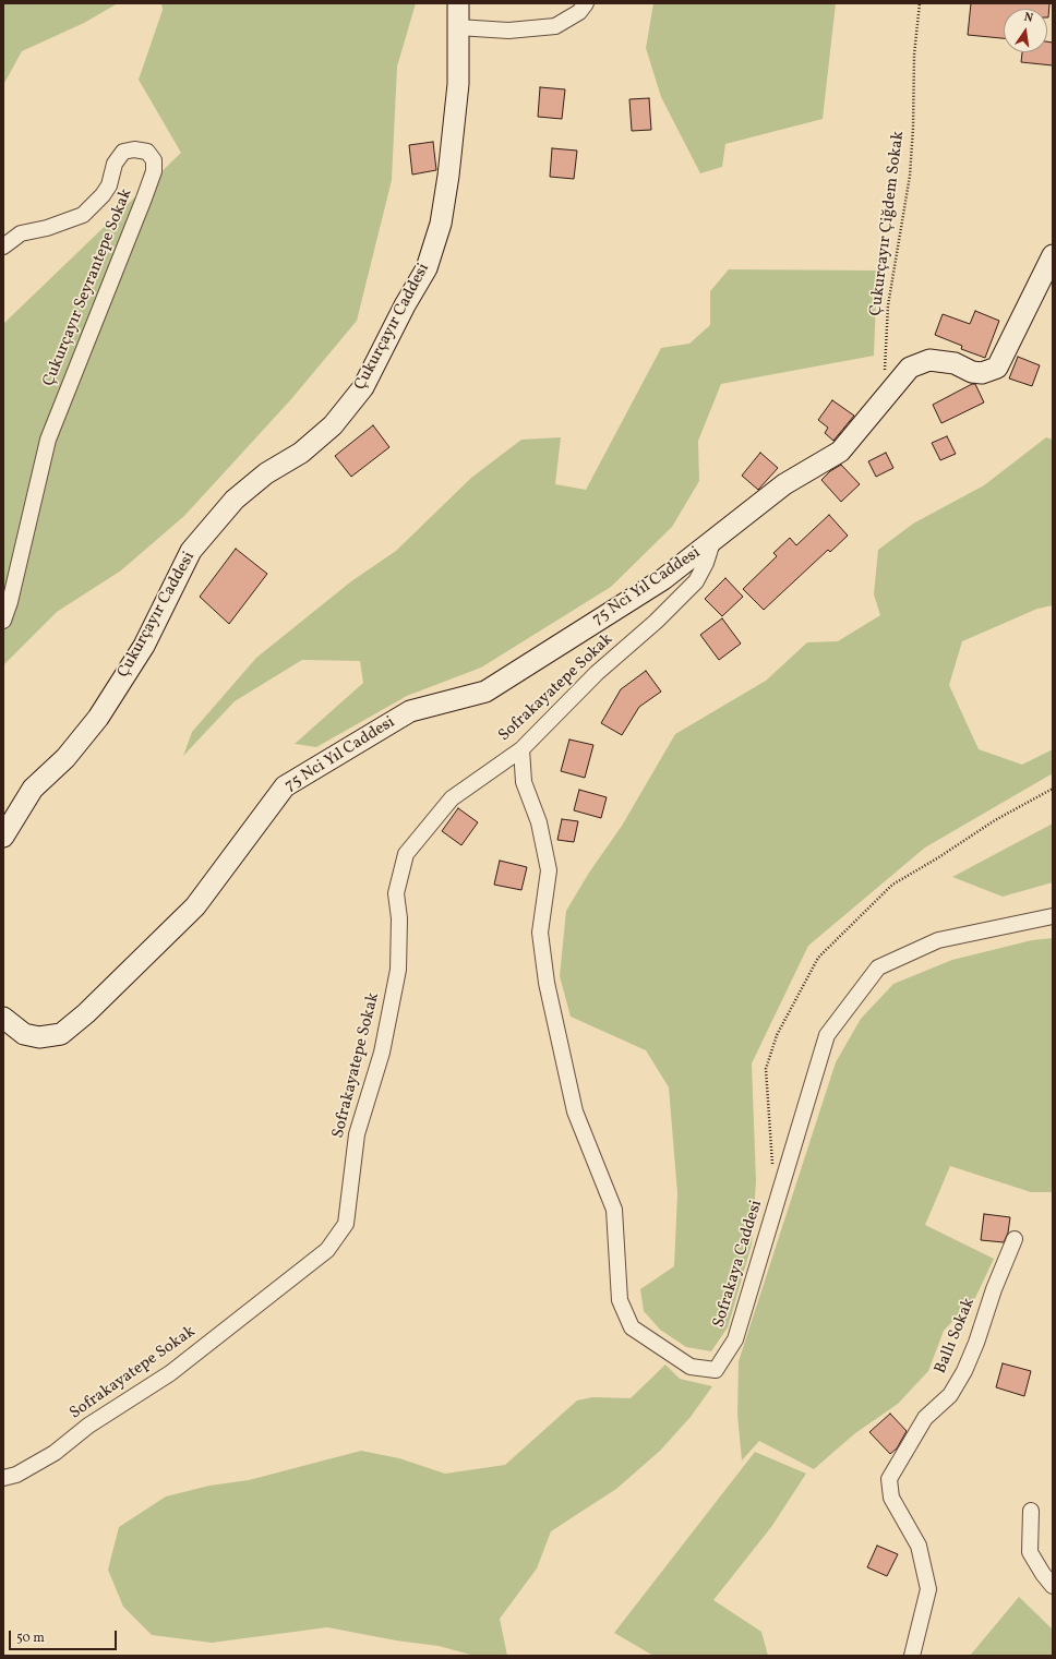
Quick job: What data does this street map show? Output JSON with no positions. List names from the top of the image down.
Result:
{
  "streets": {
    "street": [
      "Çukurçayır Seyrantepe Sokak",
      "Çukurçayır Caddesi",
      "75 Nci Yıl Caddesi",
      "Sofrakayatepe Sokak",
      "Sofrakaya Caddesi",
      "Ballı Sokak"
    ],
    "path": ["Çukurçayır Çiğdem Sokak"]
  },
  "crossings": [
    ["Çukurçayır Çiğdem Sokak", "75 Nci Yıl Caddesi"],
    ["75 Nci Yıl Caddesi", "Sofrakayatepe Sokak"],
    ["Sofrakayatepe Sokak", "Sofrakaya Caddesi"]
  ],
  "scale_bar": "50 m",
  "north": "top"
}
